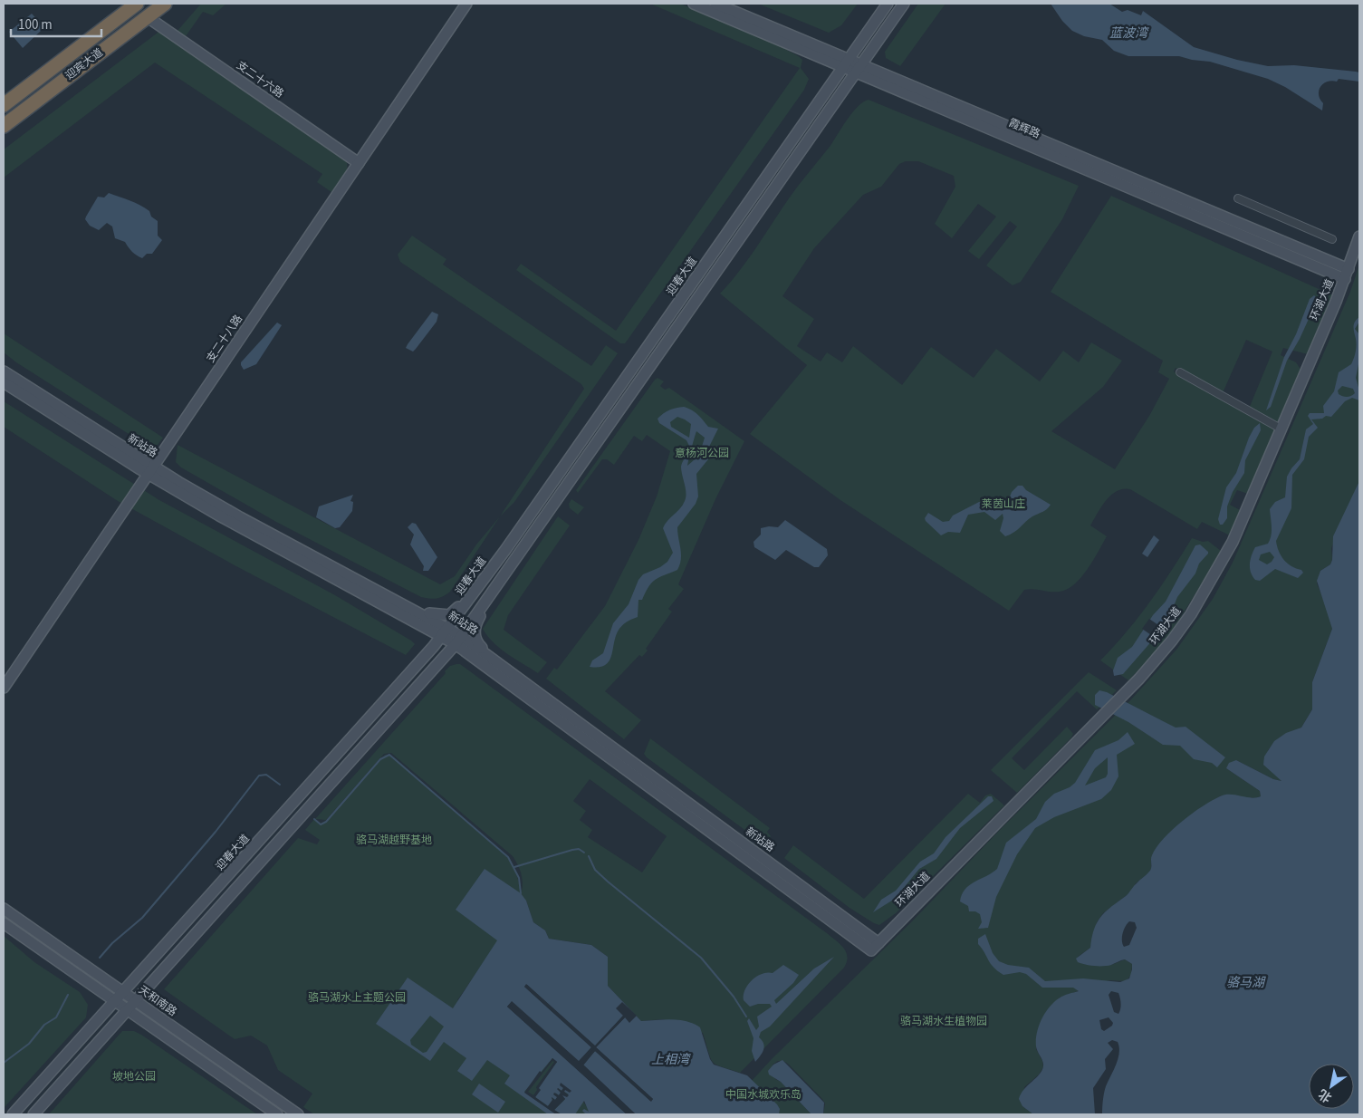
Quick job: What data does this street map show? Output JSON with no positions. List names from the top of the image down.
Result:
{
  "streets": {
    "highway": ["迎宾大道"],
    "street": [
      "支二十六路",
      "霞辉路",
      "迎春大道",
      "环湖大道",
      "支二十八路",
      "新站路",
      "天和南路"
    ]
  },
  "crossings": [
    ["迎宾大道", "支二十六路"],
    ["支二十六路", "支二十八路"],
    ["霞辉路", "迎春大道"],
    ["霞辉路", "环湖大道"],
    ["迎春大道", "新站路"],
    ["迎春大道", "天和南路"],
    ["环湖大道", "新站路"],
    ["支二十八路", "新站路"]
  ],
  "water": ["蓝波湾", "骆马湖", "上相湾"],
  "parks": [
    "意杨河公园",
    "莱茵山庄",
    "骆马湖越野基地",
    "骆马湖水上主题公园",
    "骆马湖水生植物园",
    "坡地公园",
    "中国水城欢乐岛"
  ],
  "scale_bar": "100 m",
  "north": "bottom left"
}
